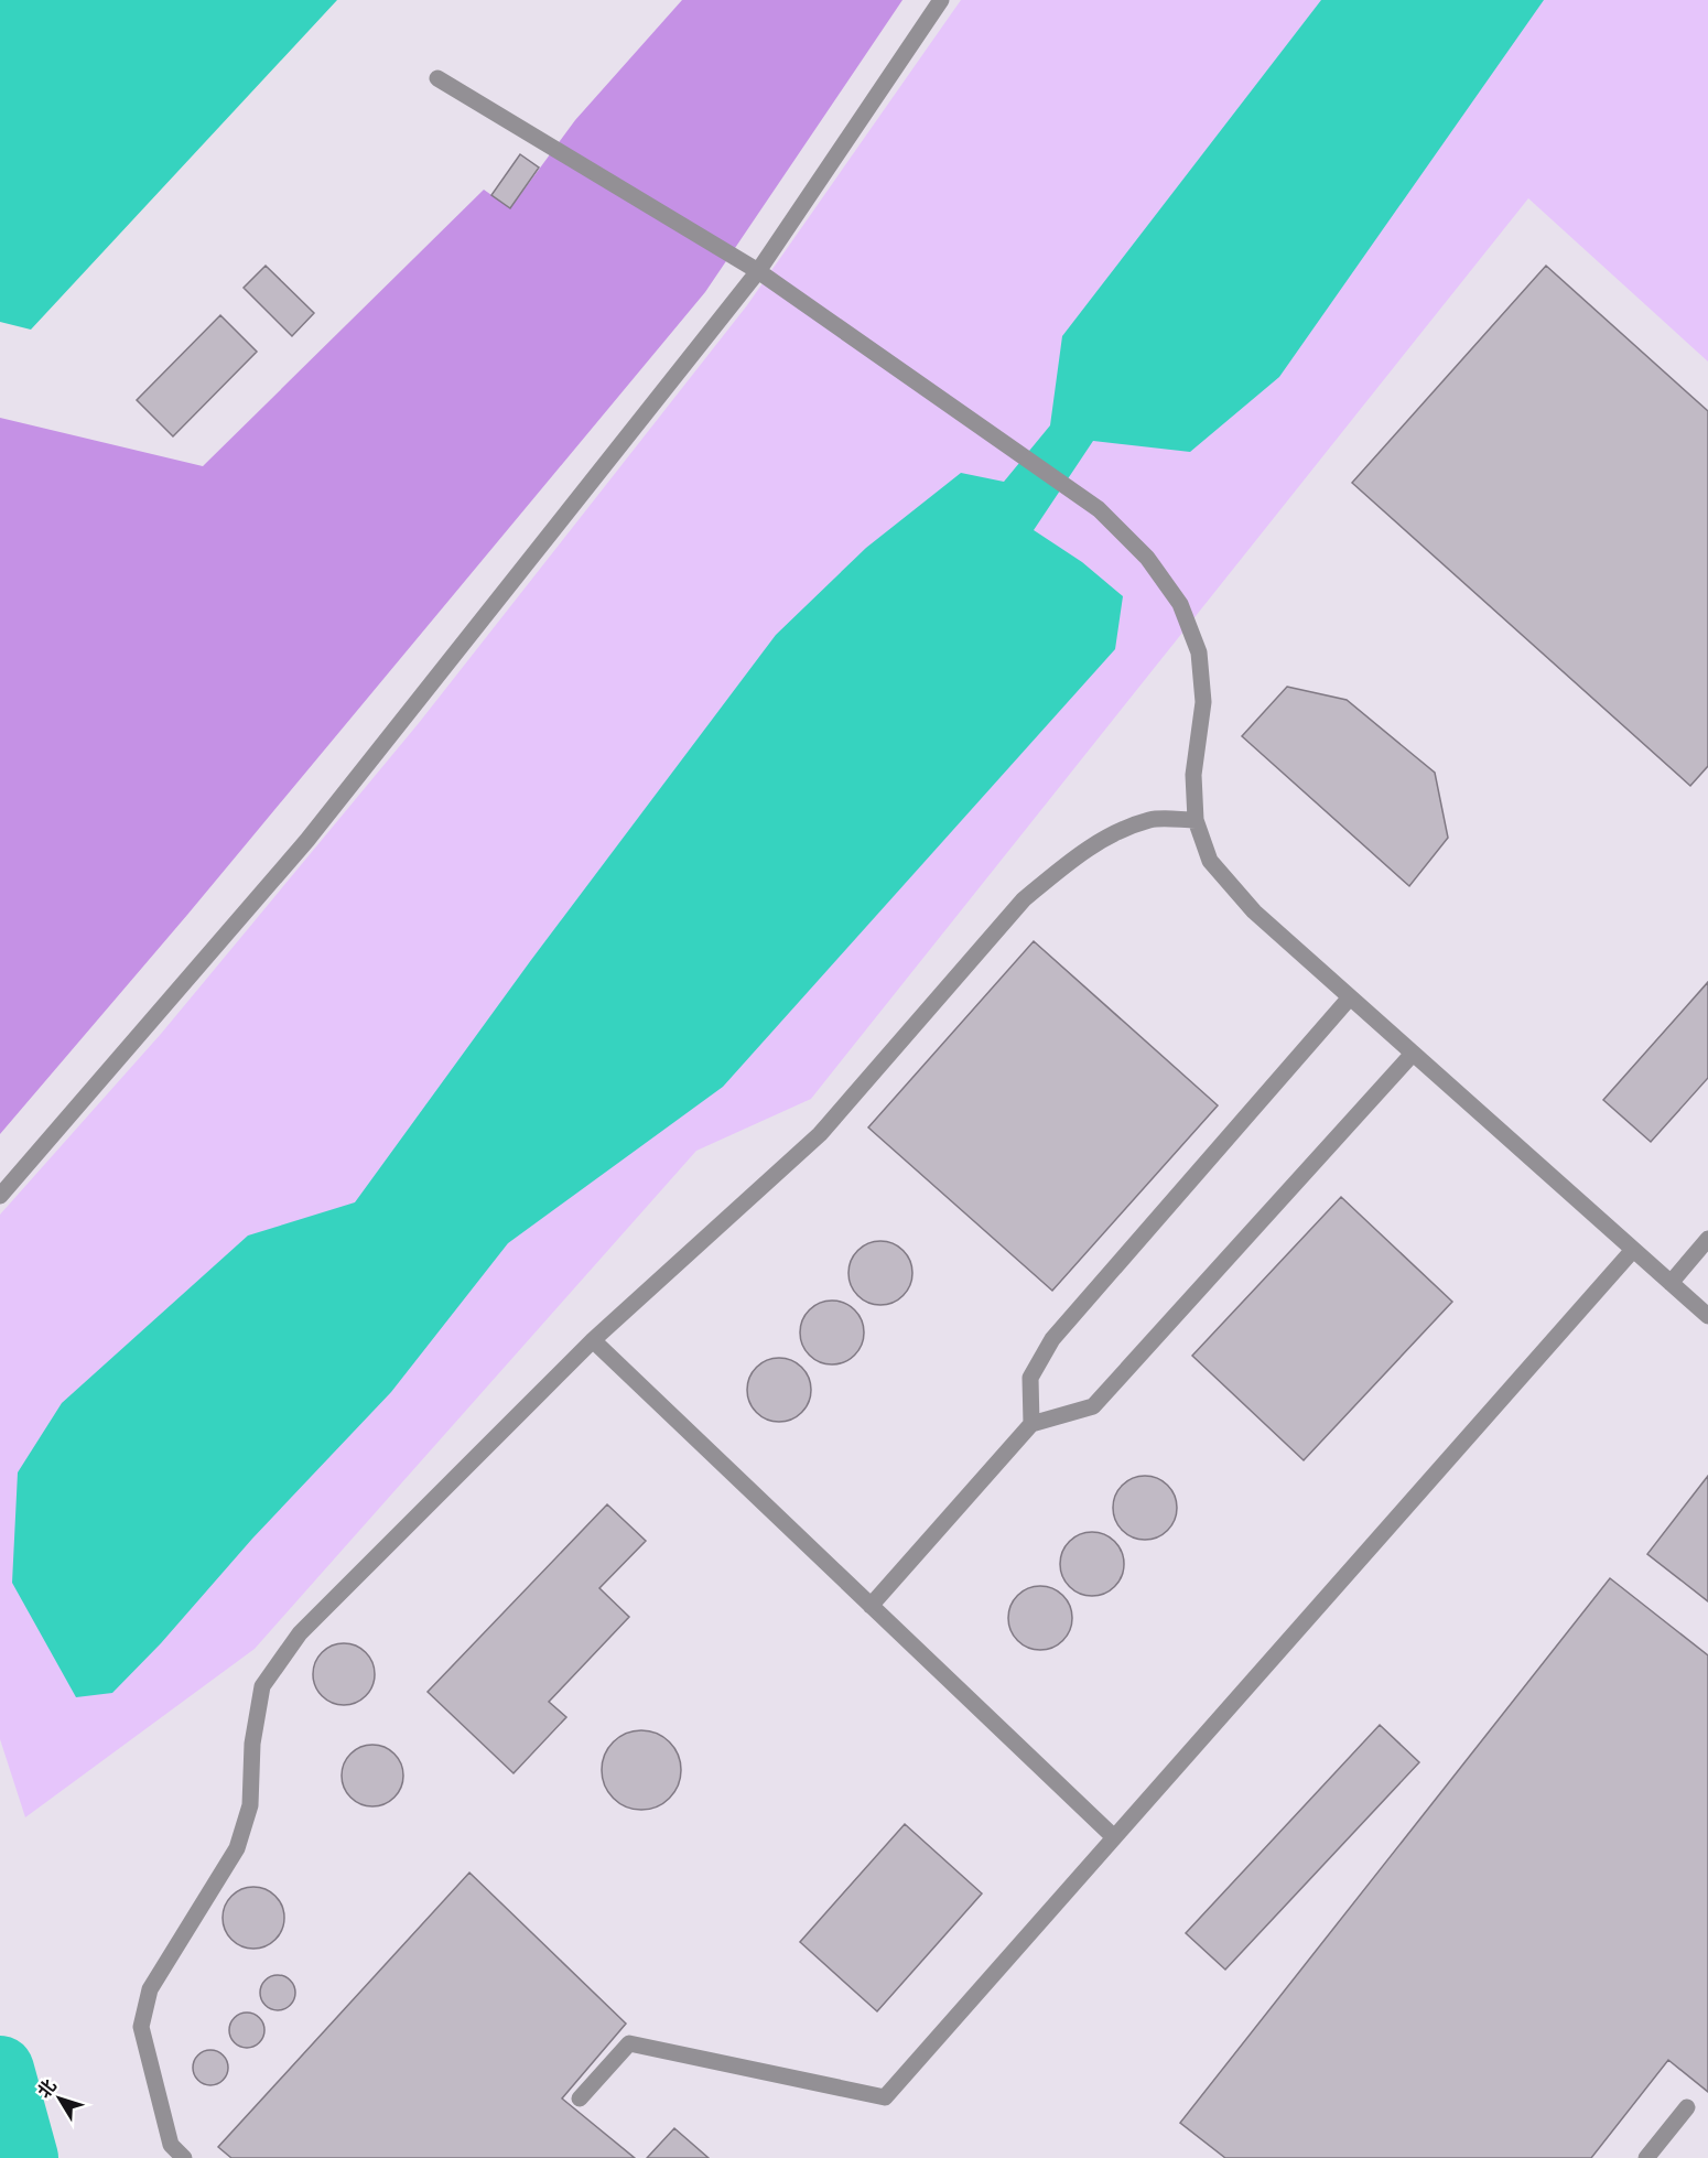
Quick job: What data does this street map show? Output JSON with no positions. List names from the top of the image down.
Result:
{
  "north": "top left"
}
